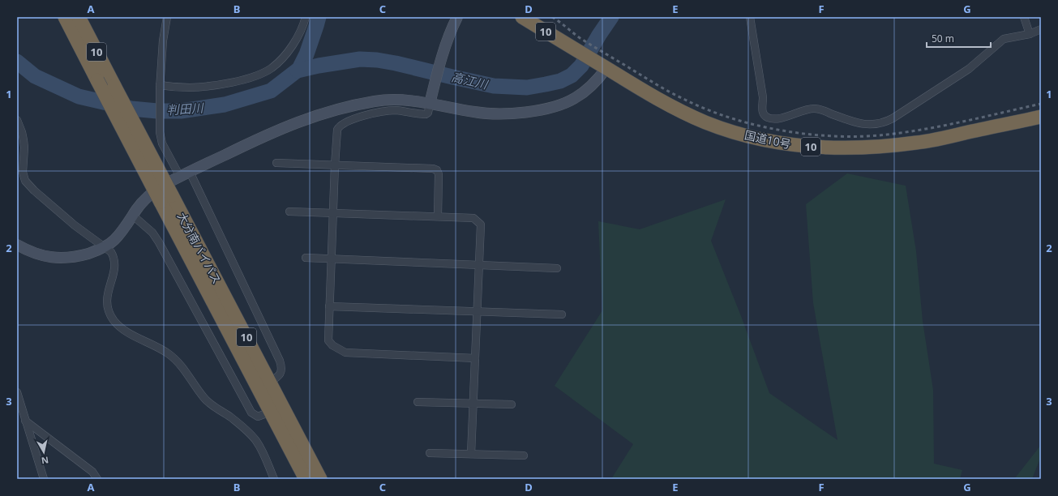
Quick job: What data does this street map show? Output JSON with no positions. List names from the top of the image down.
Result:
{
  "streets": {
    "highway": ["10", "国道10号", "大分南バイパス"]
  },
  "water": ["高江川", "判田川"],
  "scale_bar": "50 m",
  "north": "bottom",
  "grid": {
    "columns": [
      "A",
      "B",
      "C",
      "D",
      "E",
      "F",
      "G"
    ],
    "rows": ["1", "2", "3"]
  }
}
